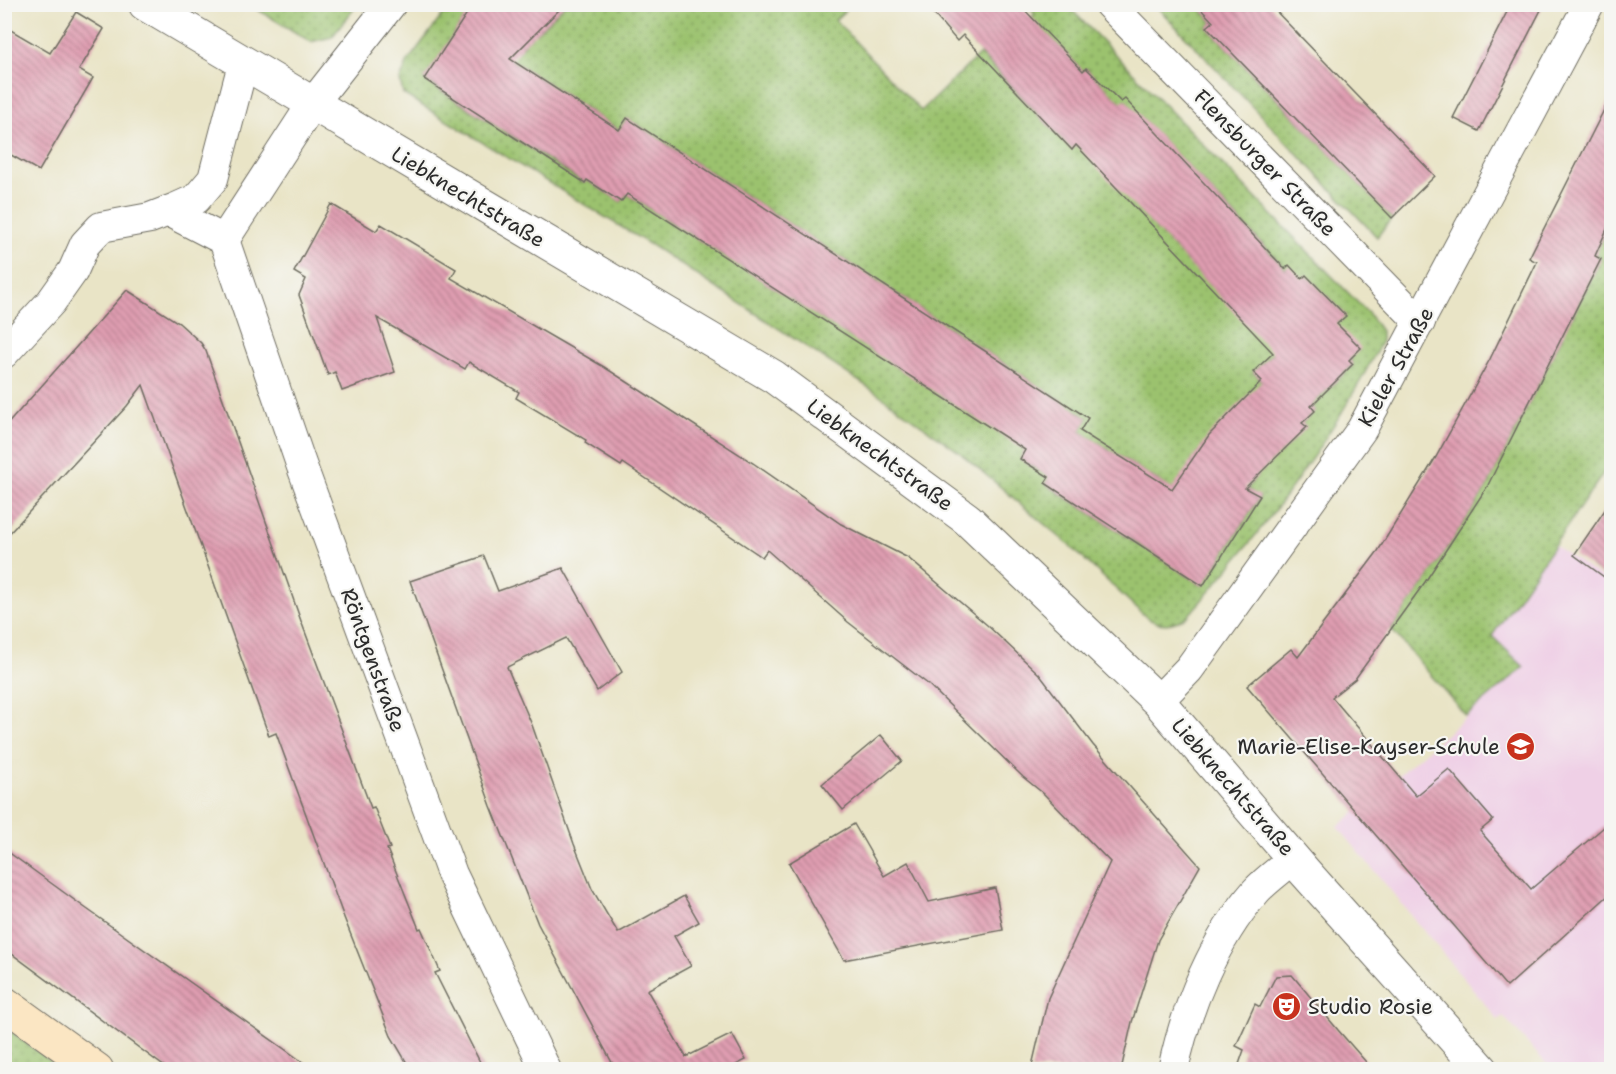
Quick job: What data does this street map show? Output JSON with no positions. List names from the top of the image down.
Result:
{
  "streets": {
    "street": [
      "Flensburger Straße",
      "Liebknechtstraße",
      "Kieler Straße",
      "Röntgenstraße"
    ]
  },
  "crossings": [
    ["Flensburger Straße", "Kieler Straße"],
    ["Liebknechtstraße", "Kieler Straße"]
  ],
  "places": {
    "school or university": ["Marie-Elise-Kayser-Schule"],
    "theatre": ["Studio Rosie"]
  }
}
